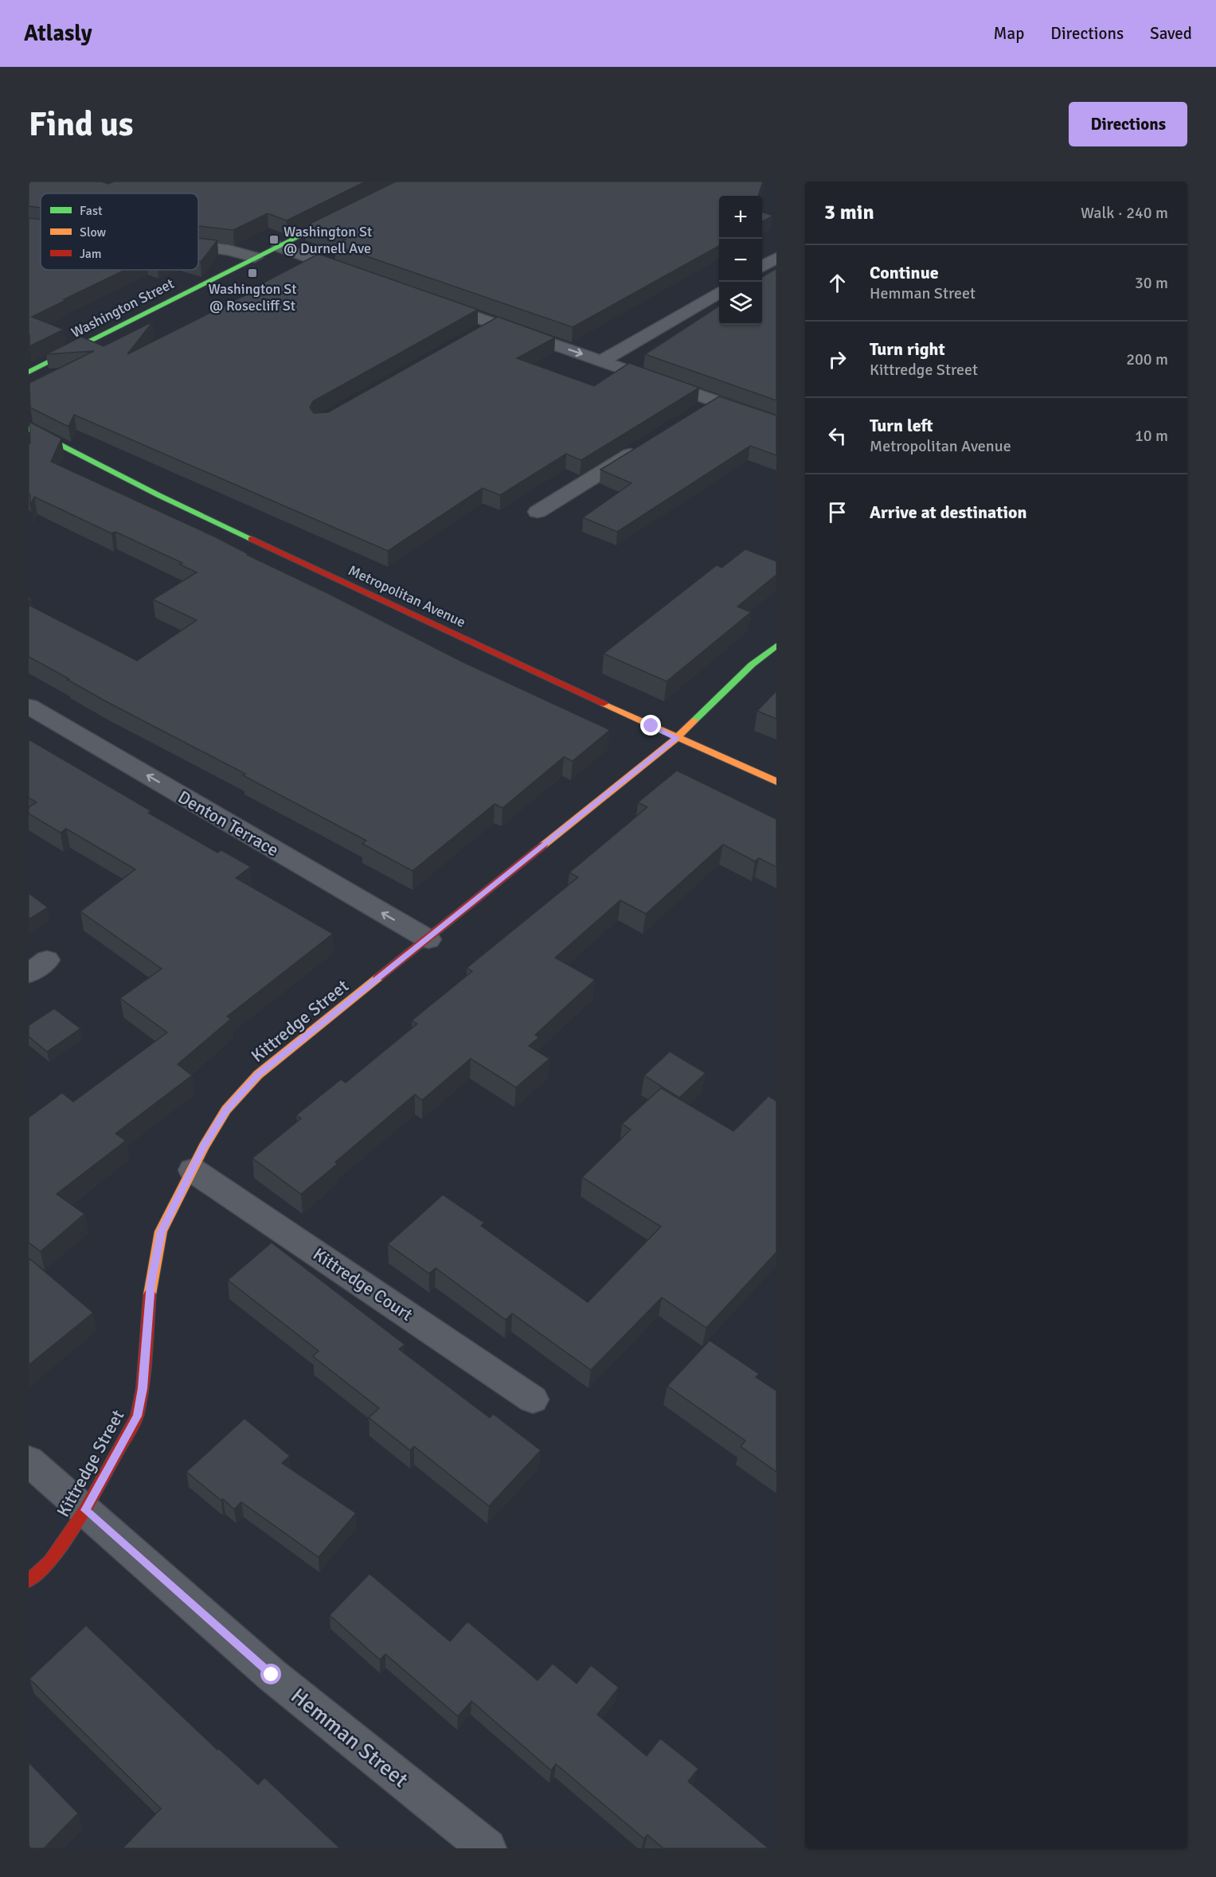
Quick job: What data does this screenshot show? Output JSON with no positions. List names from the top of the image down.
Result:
{
  "streets": {
    "street": [
      "Washington Street",
      "Metropolitan Avenue",
      "Denton Terrace",
      "Kittredge Street",
      "Kittredge Court",
      "Hemman Street"
    ]
  },
  "crossings": [
    ["Metropolitan Avenue", "Kittredge Street"],
    ["Denton Terrace", "Kittredge Street"],
    ["Kittredge Street", "Kittredge Court"],
    ["Kittredge Street", "Hemman Street"]
  ],
  "one_way": ["Denton Terrace"],
  "places": {
    "transit": ["Washington St @ Durnell Ave", "Washington St @ Rosecliff St"]
  },
  "legend": ["Fast", "Slow", "Jam"],
  "page": {
    "header": "Atlasly",
    "nav": ["Map", "Directions", "Saved"],
    "buttons": "Directions",
    "title": "Find us",
    "heading": ["3 min", "Walk · 240 m"],
    "map_buttons": ["+", "−"],
    "list": [
      ["Continue", "Hemman Street", "30 m"],
      ["Turn right", "Kittredge Street", "200 m"],
      ["Turn left", "Metropolitan Avenue", "10 m"],
      "Arrive at destination"
    ]
  }
}
